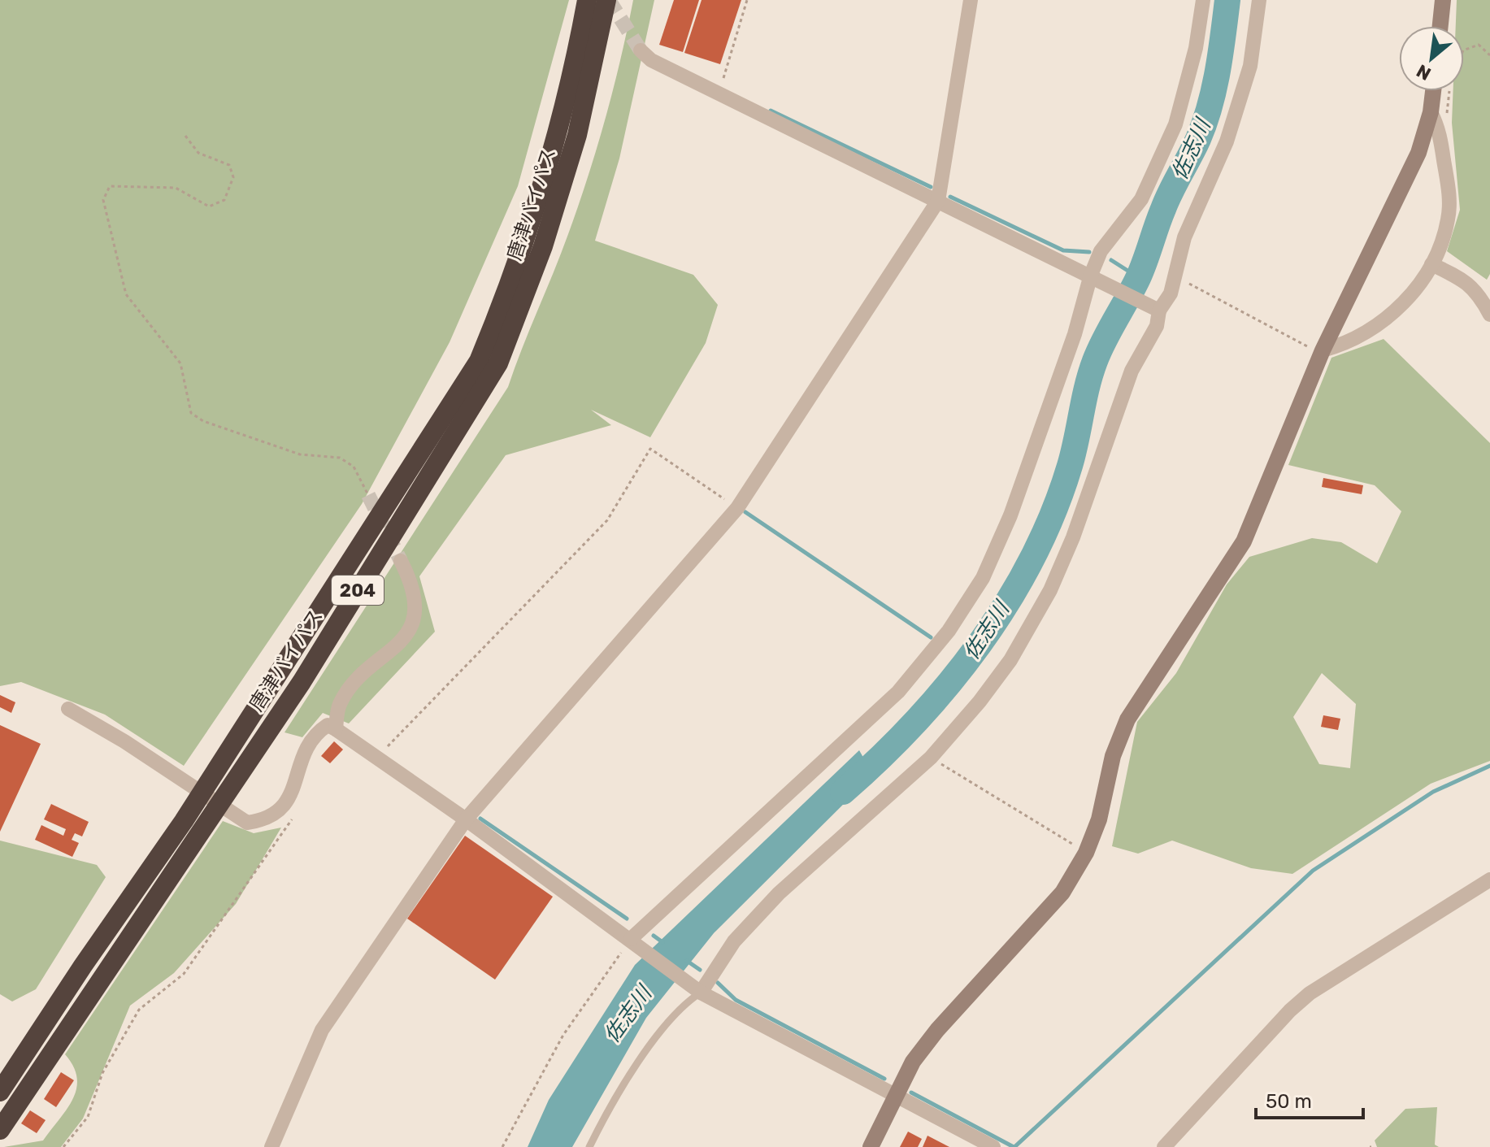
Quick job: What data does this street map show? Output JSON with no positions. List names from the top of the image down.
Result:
{
  "streets": {
    "highway": ["唐津バイパス", "204"]
  },
  "water": ["佐志川"],
  "scale_bar": "50 m",
  "north": "bottom left"
}
